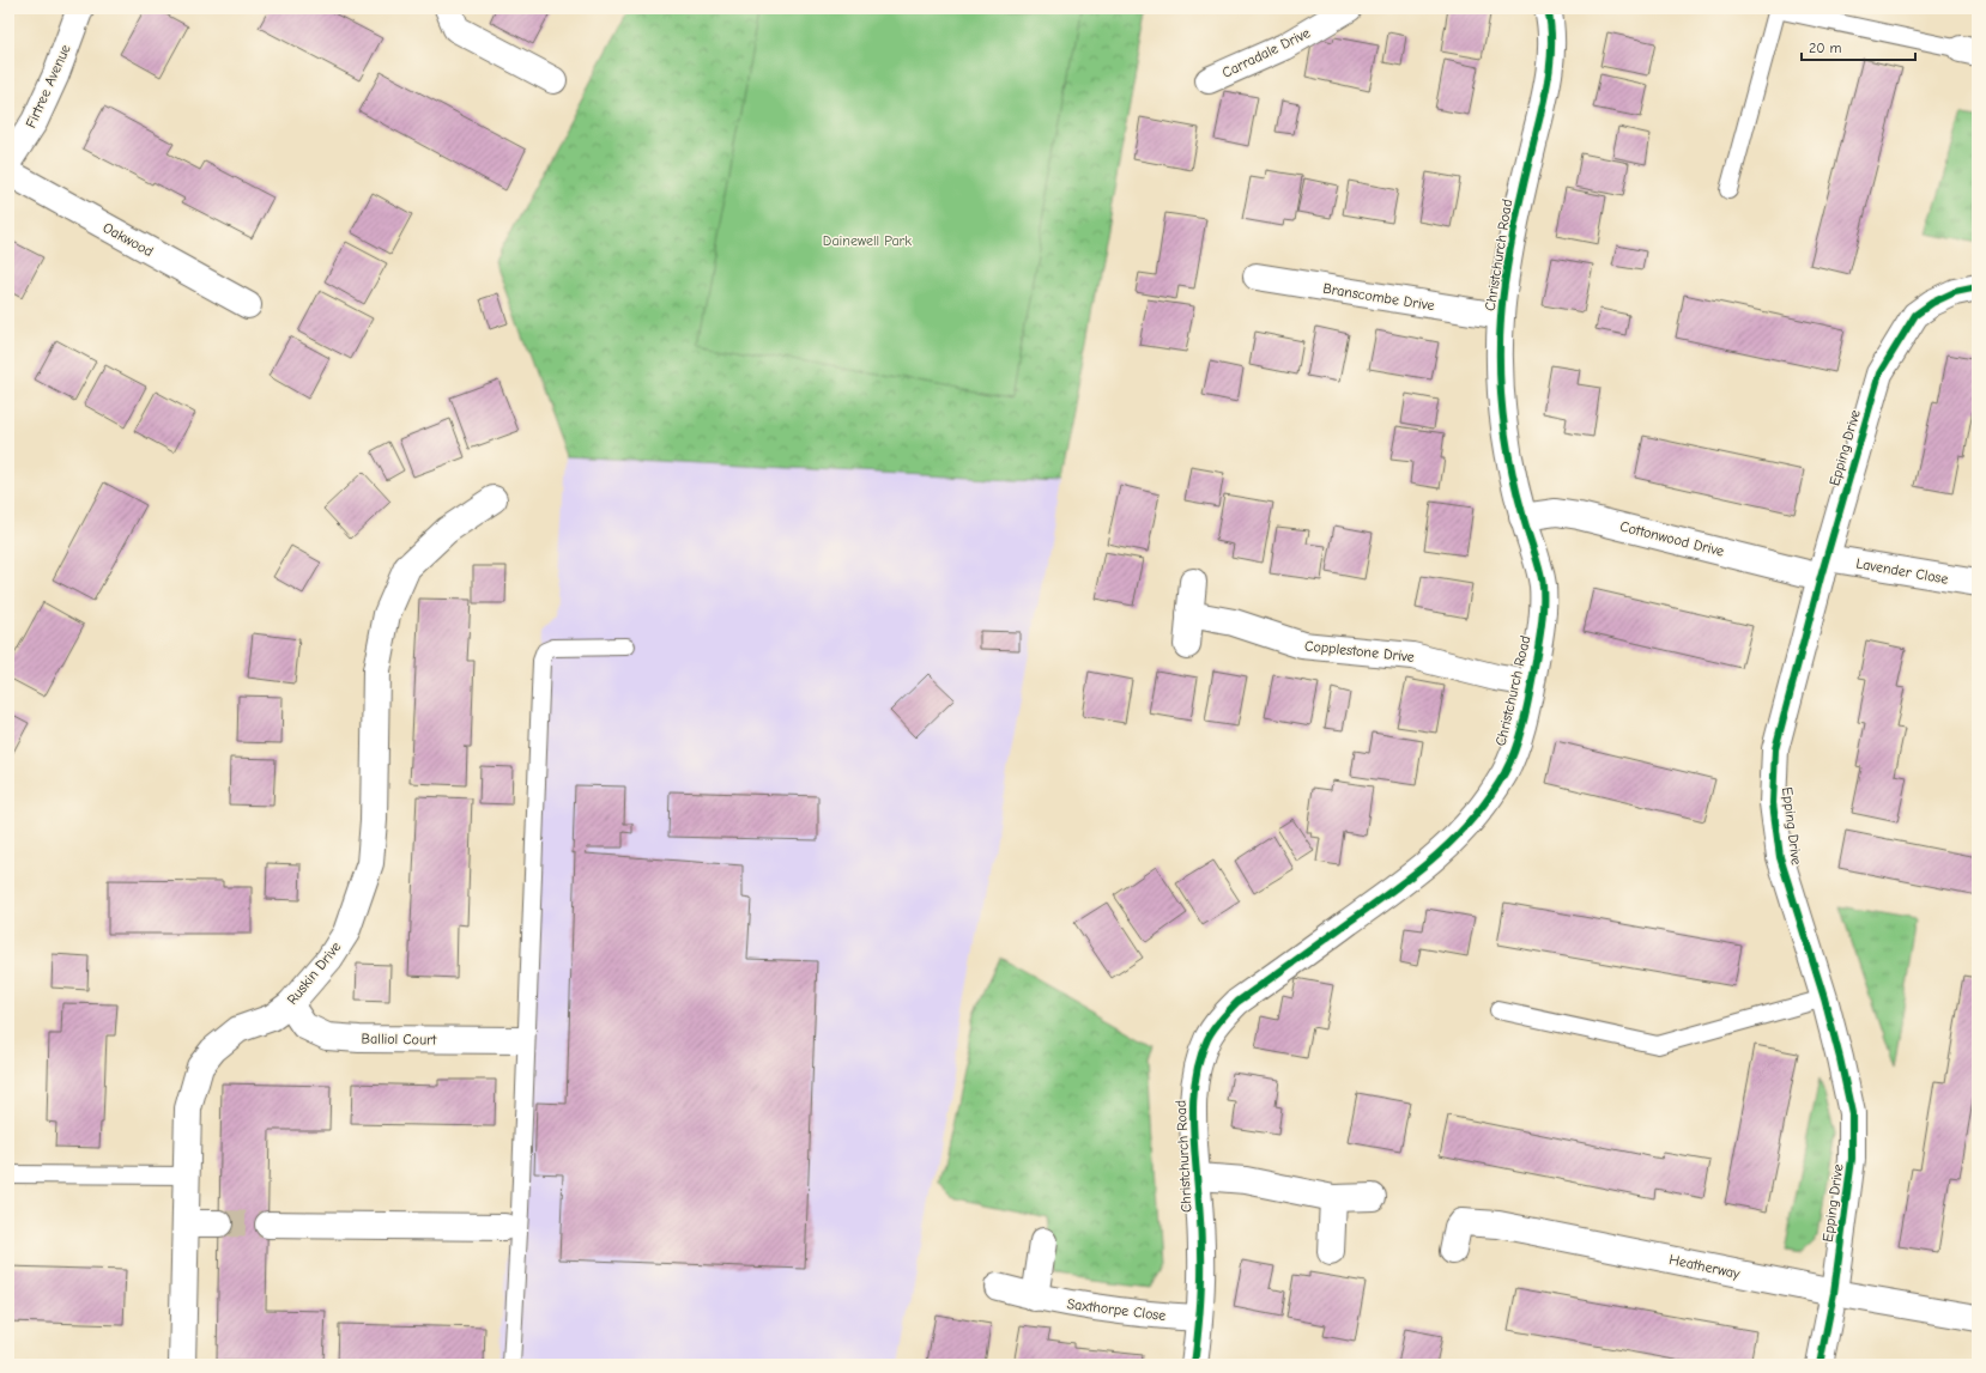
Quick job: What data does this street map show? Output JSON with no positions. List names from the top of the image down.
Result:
{
  "streets": {
    "street": [
      "Carradale Drive",
      "Firtree Avenue",
      "Oakwood",
      "Christchurch Road",
      "Branscombe Drive",
      "Epping Drive",
      "Cottonwood Drive",
      "Lavender Close",
      "Copplestone Drive",
      "Ruskin Drive",
      "Balliol Court",
      "Heatherway",
      "Saxthorpe Close"
    ]
  },
  "crossings": [
    ["Christchurch Road", "Branscombe Drive"],
    ["Christchurch Road", "Cottonwood Drive"],
    ["Christchurch Road", "Copplestone Drive"],
    ["Christchurch Road", "Saxthorpe Close"],
    ["Epping Drive", "Cottonwood Drive"],
    ["Epping Drive", "Lavender Close"],
    ["Epping Drive", "Heatherway"],
    ["Cottonwood Drive", "Lavender Close"],
    ["Ruskin Drive", "Balliol Court"]
  ],
  "parks": ["Dainewell Park"],
  "scale_bar": "20 m"
}
